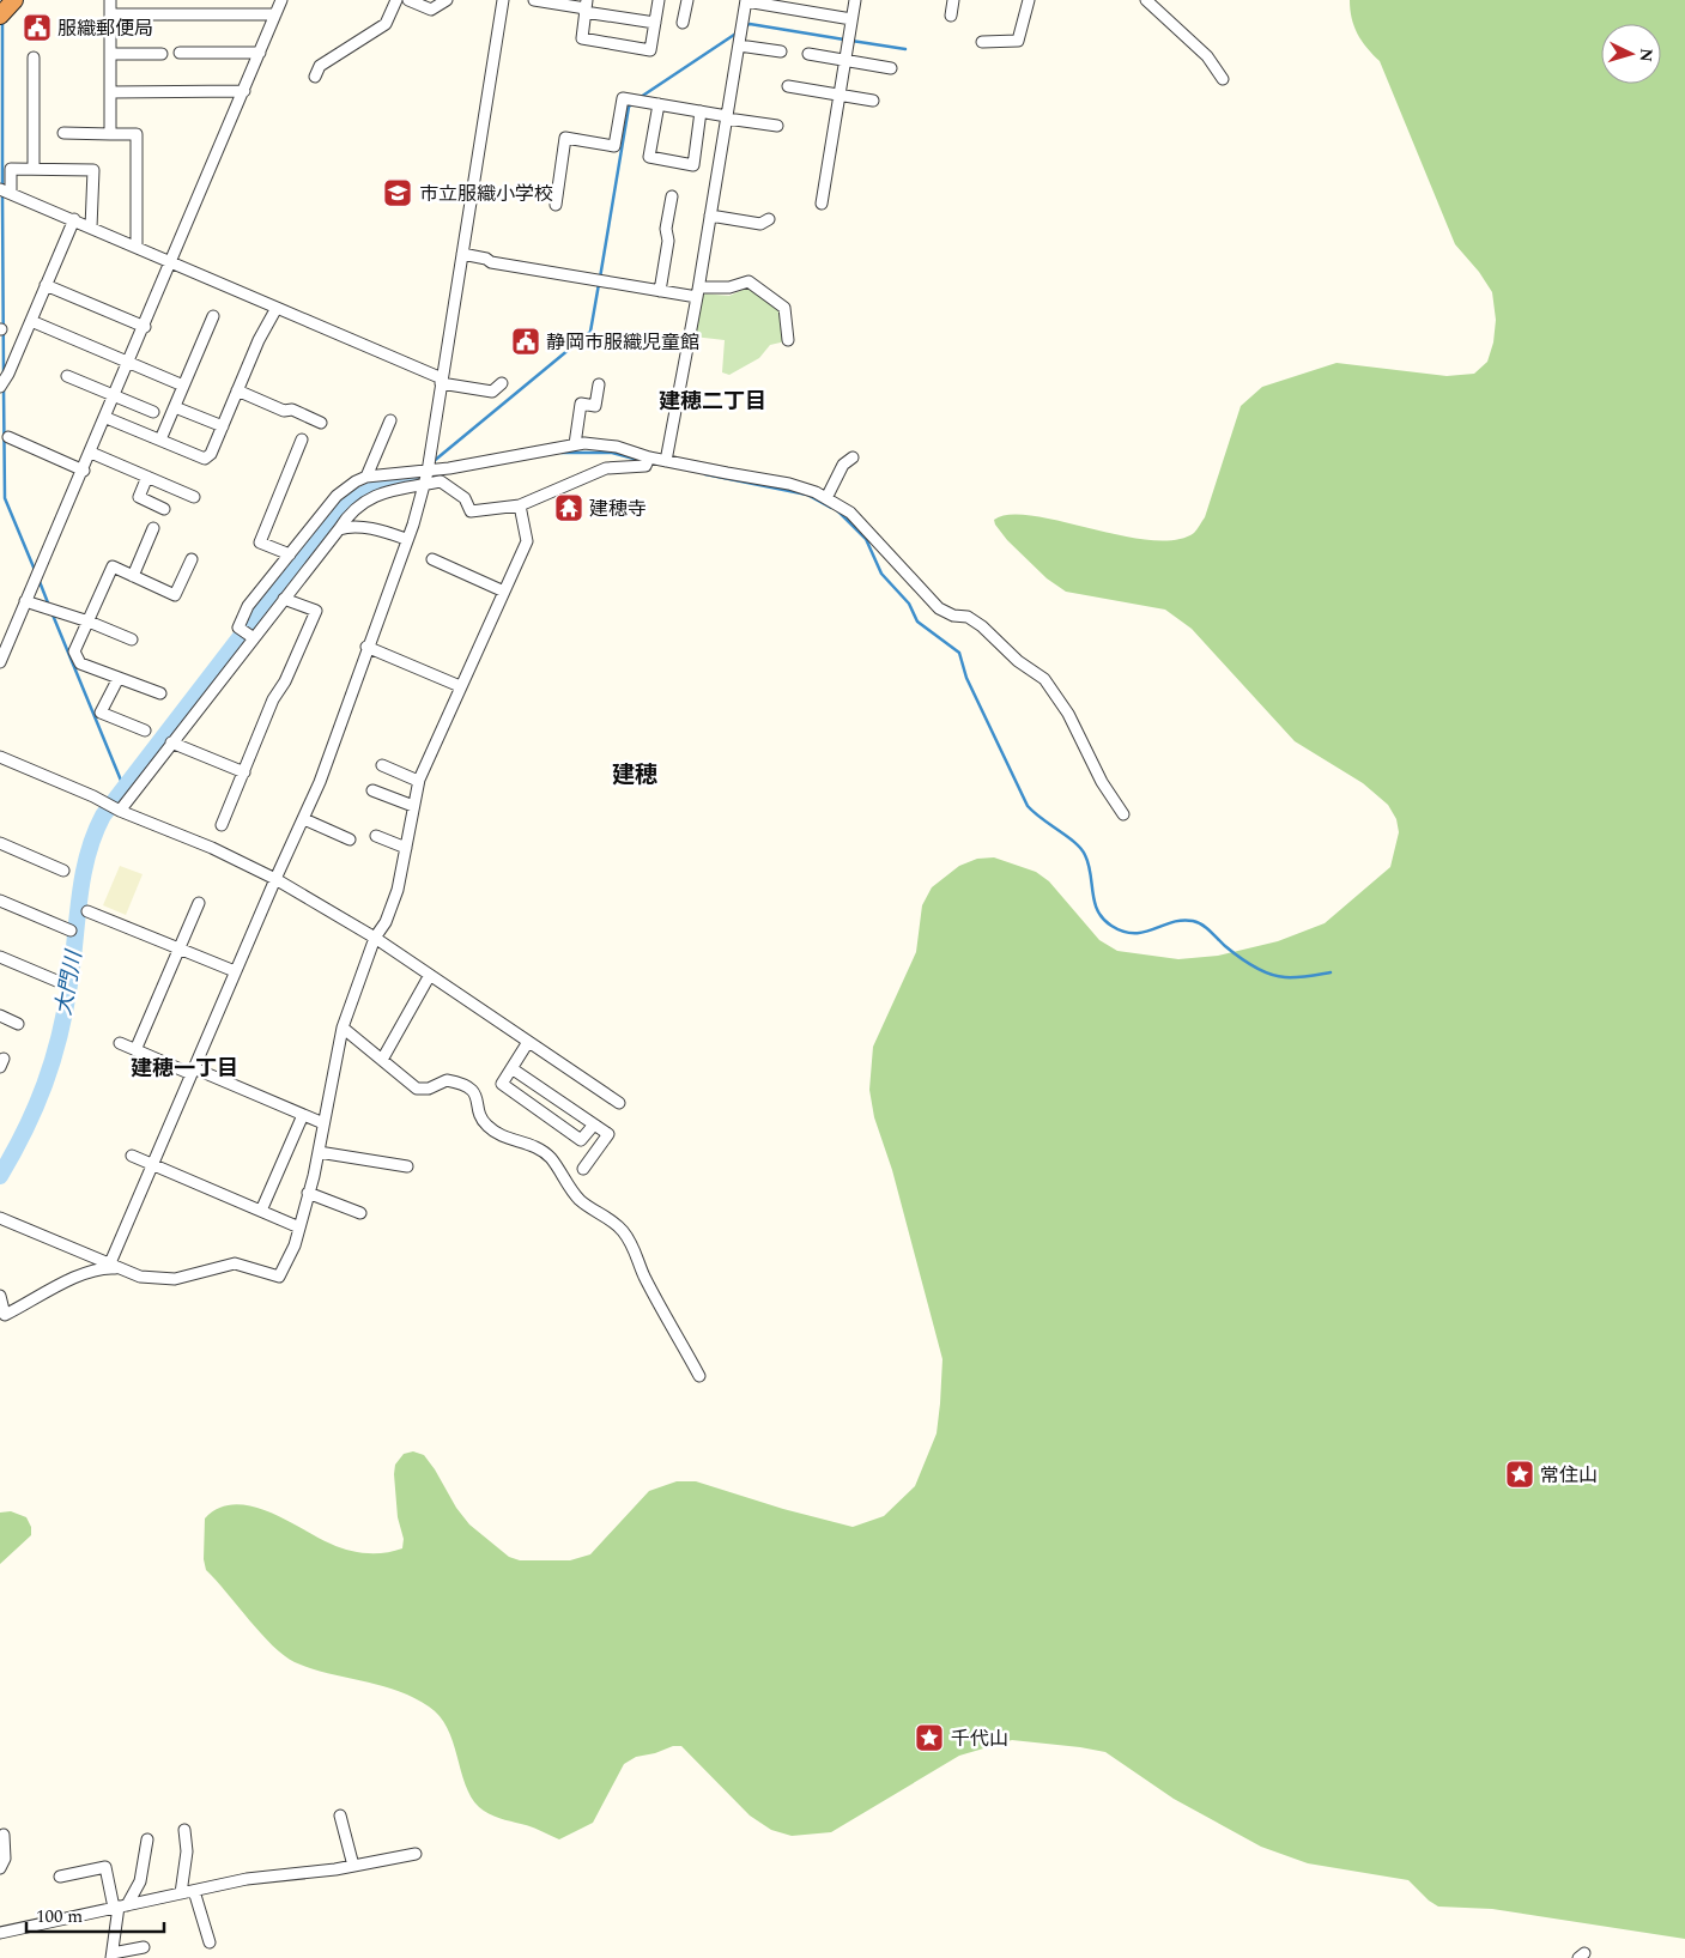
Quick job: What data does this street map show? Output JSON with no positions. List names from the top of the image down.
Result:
{
  "districts": ["建穂二丁目", "建穂", "建穂一丁目"],
  "water": ["大門川"],
  "places": {
    "public building": ["服織郵便局", "静岡市服織児童館"],
    "school or university": ["市立服織小学校"],
    "temple": ["建穂寺"],
    "place": ["常住山", "千代山"]
  },
  "scale_bar": "100 m",
  "north": "right"
}
